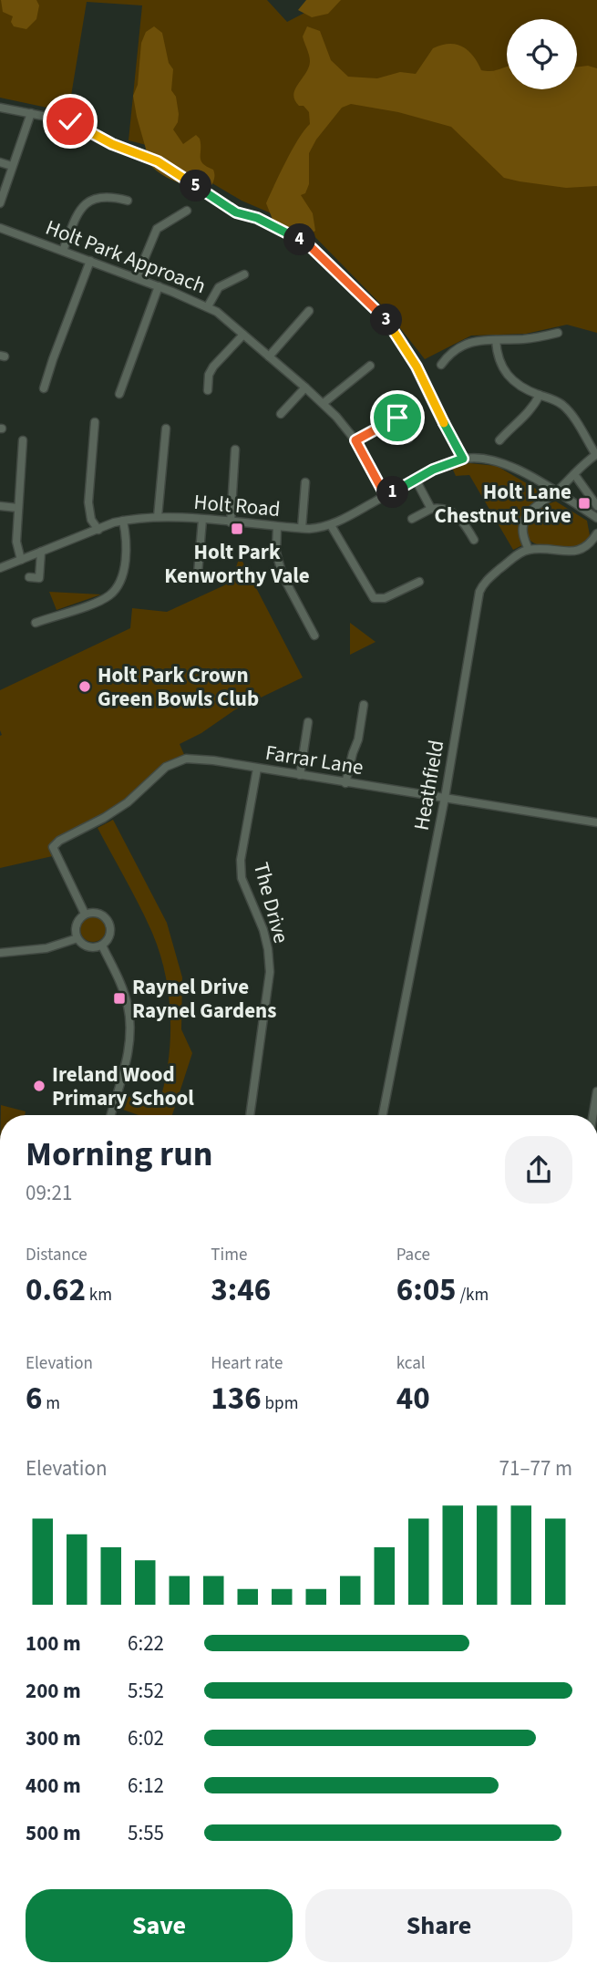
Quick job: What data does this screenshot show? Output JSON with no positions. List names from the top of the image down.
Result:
{
  "streets": {
    "street": [
      "Holt Park Approach",
      "Holt Road",
      "Farrar Lane",
      "Heathfield",
      "The Drive"
    ]
  },
  "crossings": [
    ["Holt Park Approach", "Holt Road"],
    ["Farrar Lane", "Heathfield"],
    ["Farrar Lane", "The Drive"]
  ],
  "places": {
    "transit": ["Holt Lane Chestnut Drive", "Holt Park Kenworthy Vale", "Raynel Drive Raynel Gardens"],
    "other": ["Holt Park Crown Green Bowls Club", "Ireland Wood Primary School"]
  },
  "page": {
    "pins": [
      "5",
      "4",
      "3",
      "1"
    ],
    "heading": ["Morning run", "09:21"],
    "stats": [
      ["Distance", "0.62 km"],
      ["Time", "3:46"],
      ["Pace", "6:05 /km"],
      ["Elevation", "6 m"],
      ["Heart rate", "136 bpm"],
      ["kcal", "40"]
    ],
    "chart": ["Elevation", "71–77 m"],
    "list": [
      {
        "name": "100 m",
        "note": "6:22"
      },
      {
        "name": "200 m",
        "note": "5:52"
      },
      {
        "name": "300 m",
        "note": "6:02"
      },
      {
        "name": "400 m",
        "note": "6:12"
      },
      {
        "name": "500 m",
        "note": "5:55"
      }
    ],
    "buttons": ["Save", "Share"]
  }
}
